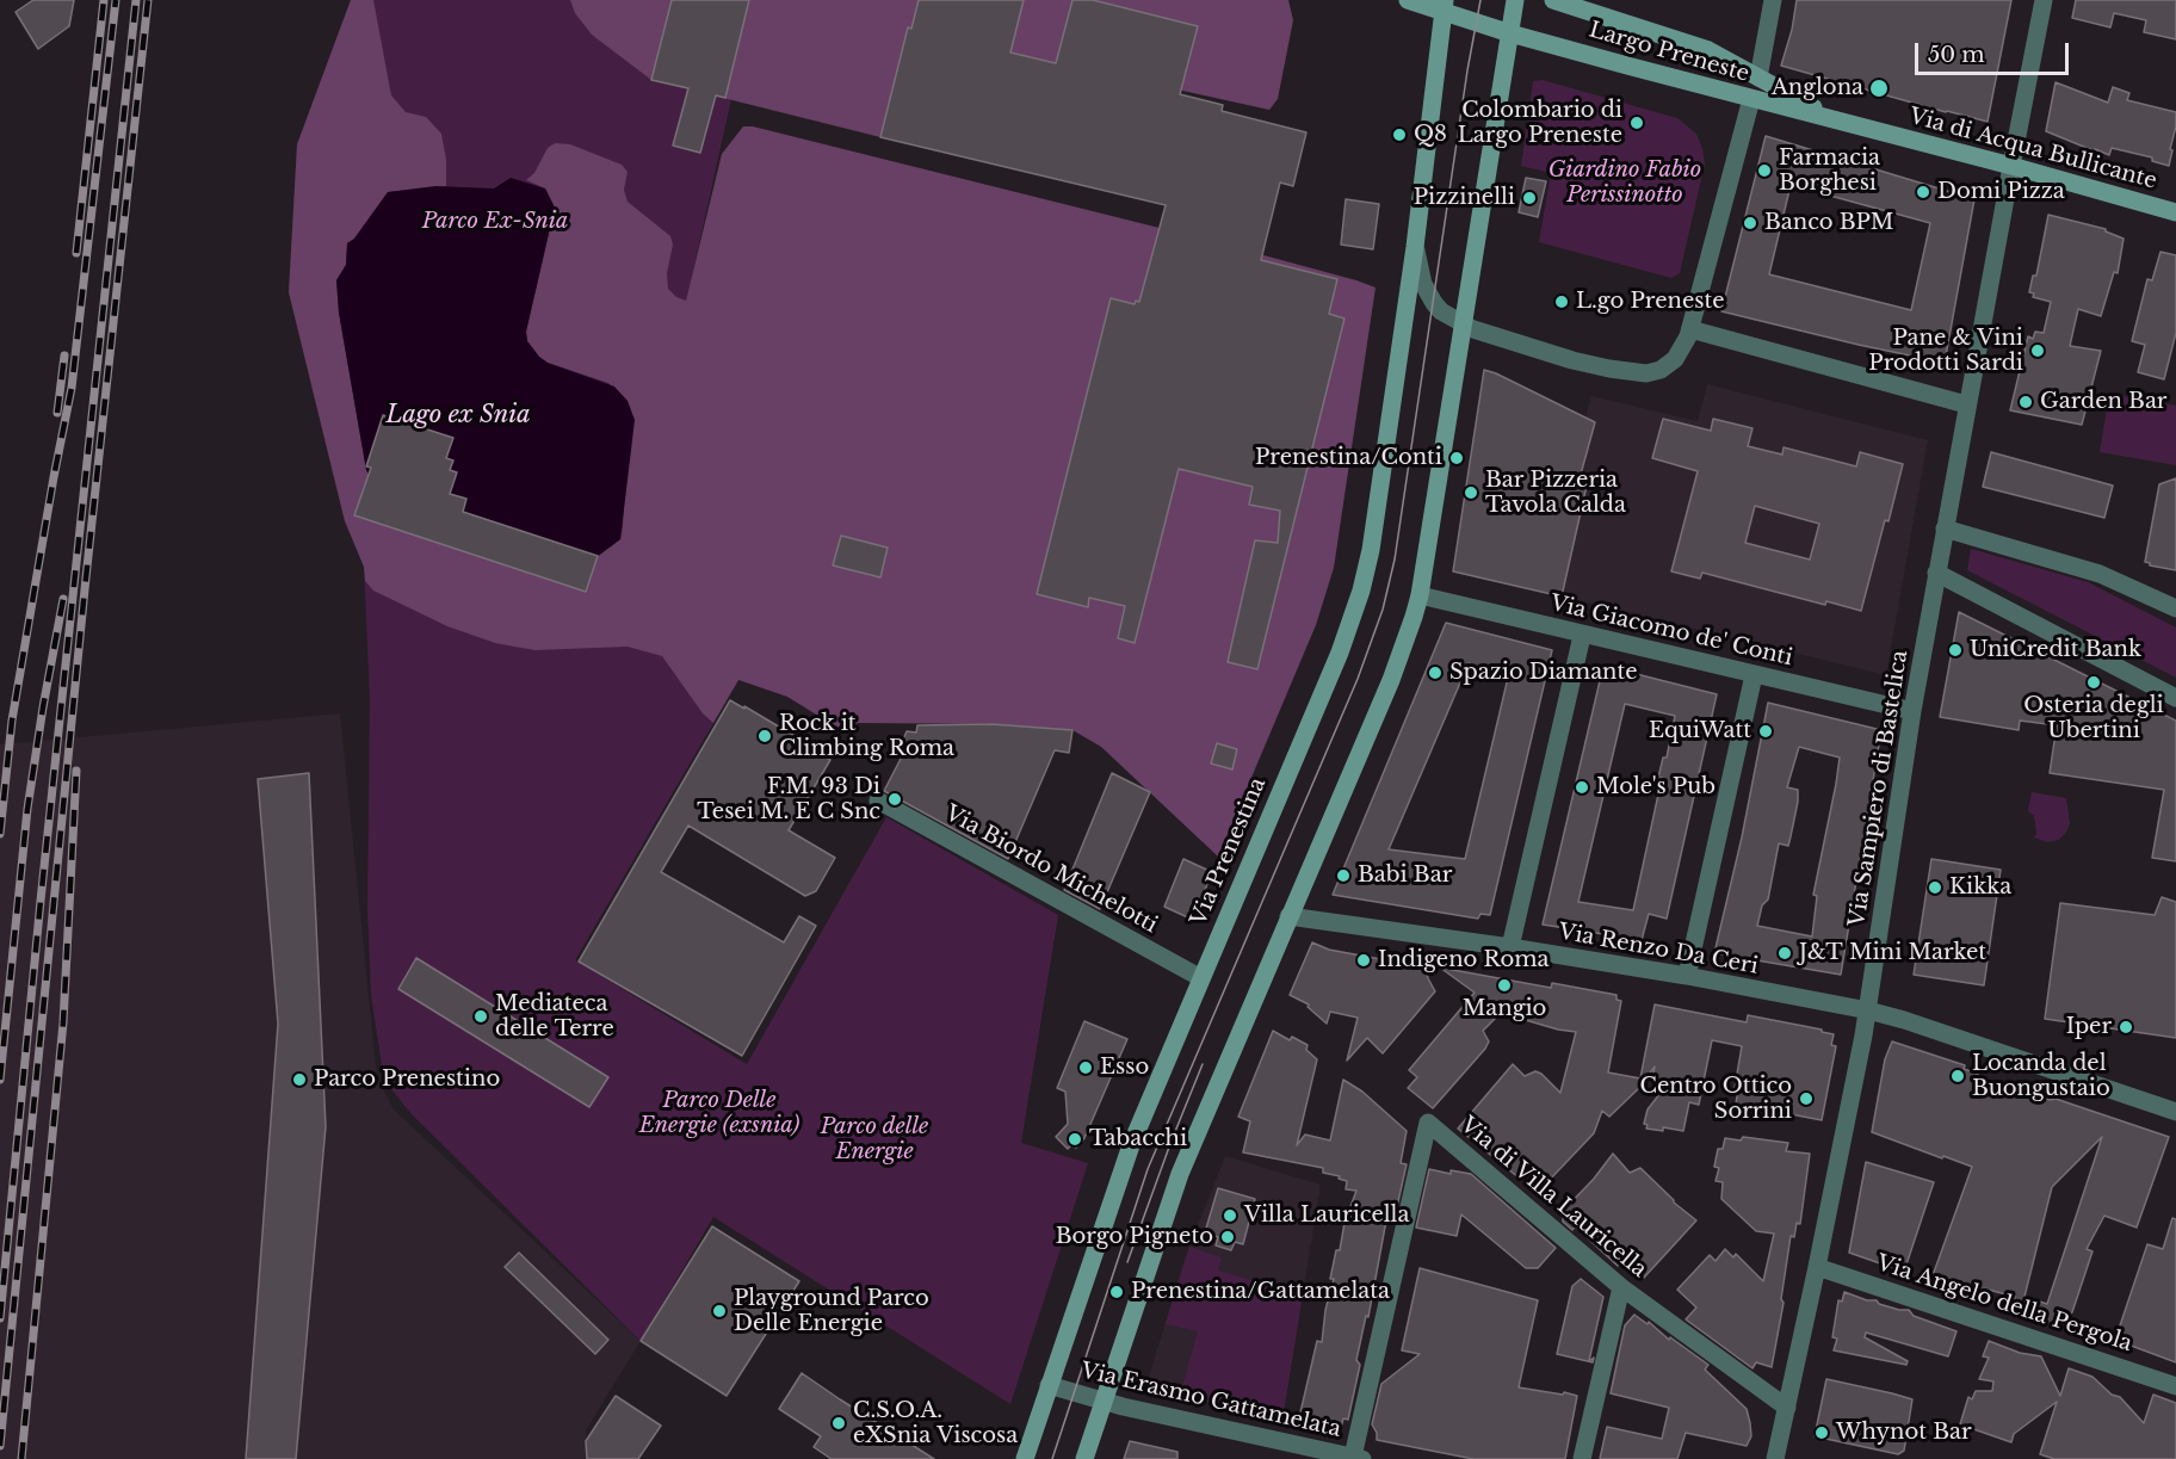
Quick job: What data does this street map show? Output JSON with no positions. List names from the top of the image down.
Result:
{
  "streets": {
    "main road": ["Largo Preneste", "Via di Acqua Bullicante", "Via Prenestina"],
    "street": [
      "Via Giacomo de' Conti",
      "Via Sampiero di Bastelica",
      "Via Biordo Michelotti",
      "Via Renzo Da Ceri",
      "Via di Villa Lauricella",
      "Via Angelo della Pergola",
      "Via Erasmo Gattamelata"
    ]
  },
  "crossings": [
    ["Largo Preneste", "Via di Acqua Bullicante"],
    ["Largo Preneste", "Via Prenestina"],
    ["Via di Acqua Bullicante", "Via Sampiero di Bastelica"],
    ["Via Giacomo de' Conti", "Via Sampiero di Bastelica"],
    ["Via Sampiero di Bastelica", "Via Renzo Da Ceri"],
    ["Via Sampiero di Bastelica", "Via di Villa Lauricella"],
    ["Via Sampiero di Bastelica", "Via Angelo della Pergola"],
    ["Via Prenestina", "Via Biordo Michelotti"],
    ["Via Prenestina", "Via Erasmo Gattamelata"],
    ["Via di Villa Lauricella", "Via Erasmo Gattamelata"]
  ],
  "water": ["Lago ex Snia"],
  "parks": [
    "Giardino Fabio Perissinotto",
    "Parco Ex-Snia",
    "Parco Delle Energie (exsnia)",
    "Parco delle Energie"
  ],
  "places": [
    "Anglona",
    "Colombario di Largo Preneste",
    "Q8",
    "Farmacia Borghesi",
    "Domi Pizza",
    "Pizzinelli",
    "Banco BPM",
    "L.go Preneste",
    "Pane & Vini Prodotti Sardi",
    "Garden Bar",
    "Prenestina/Conti",
    "Bar Pizzeria Tavola Calda",
    "UniCredit Bank",
    "Spazio Diamante",
    "Osteria degli Ubertini",
    "EquiWatt",
    "Rock it Climbing Roma",
    "Mole's Pub",
    "F.M. 93 Di Tesei M. E C Snc",
    "Babi Bar",
    "Kikka",
    "J&T Mini Market",
    "Indigeno Roma",
    "Mangio",
    "Mediateca delle Terre",
    "Iper",
    "Esso",
    "Locanda del Buongustaio",
    "Parco Prenestino",
    "Centro Ottico Sorrini",
    "Tabacchi",
    "Villa Lauricella",
    "Borgo Pigneto",
    "Prenestina/Gattamelata",
    "Playground Parco Delle Energie",
    "C.S.O.A. eXSnia Viscosa",
    "Whynot Bar"
  ],
  "scale_bar": "50 m"
}
